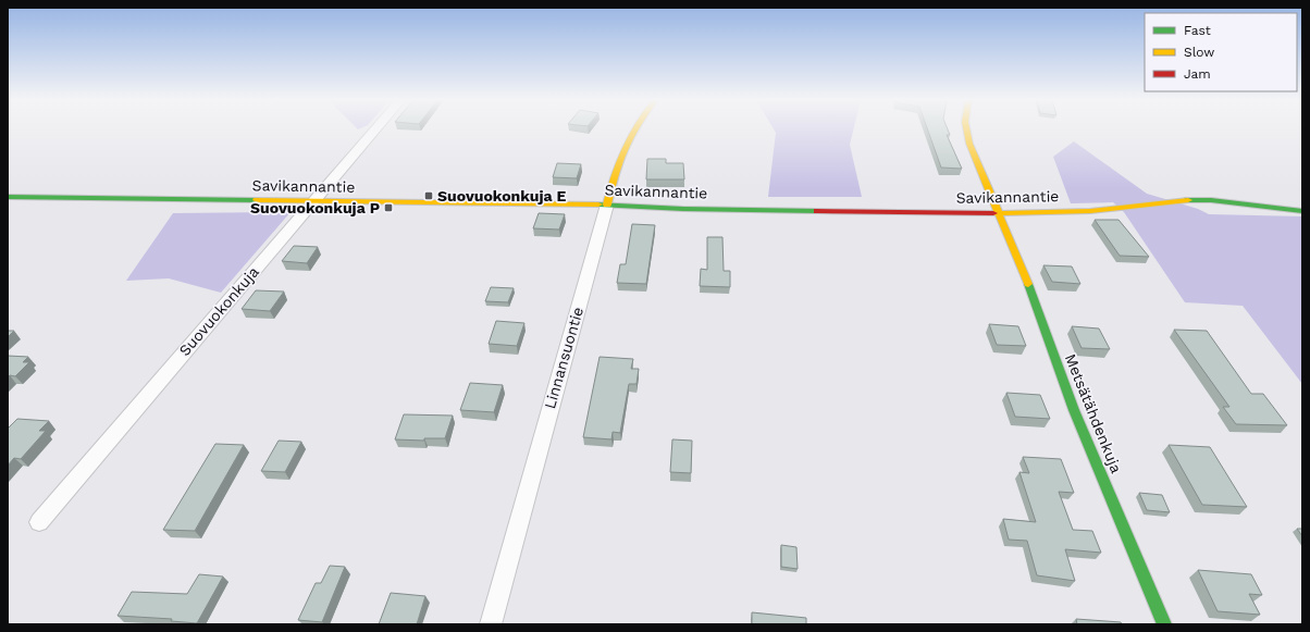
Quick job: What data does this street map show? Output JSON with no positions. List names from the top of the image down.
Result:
{
  "streets": {
    "street": [
      "Savikannantie",
      "Suovuokonkuja",
      "Linnansuontie",
      "Metsätähdenkuja"
    ]
  },
  "crossings": [
    ["Savikannantie", "Suovuokonkuja"],
    ["Savikannantie", "Linnansuontie"],
    ["Savikannantie", "Metsätähdenkuja"]
  ],
  "places": {
    "transit": ["Suovuokonkuja E", "Suovuokonkuja P"]
  },
  "legend": ["Fast", "Slow", "Jam"]
}
